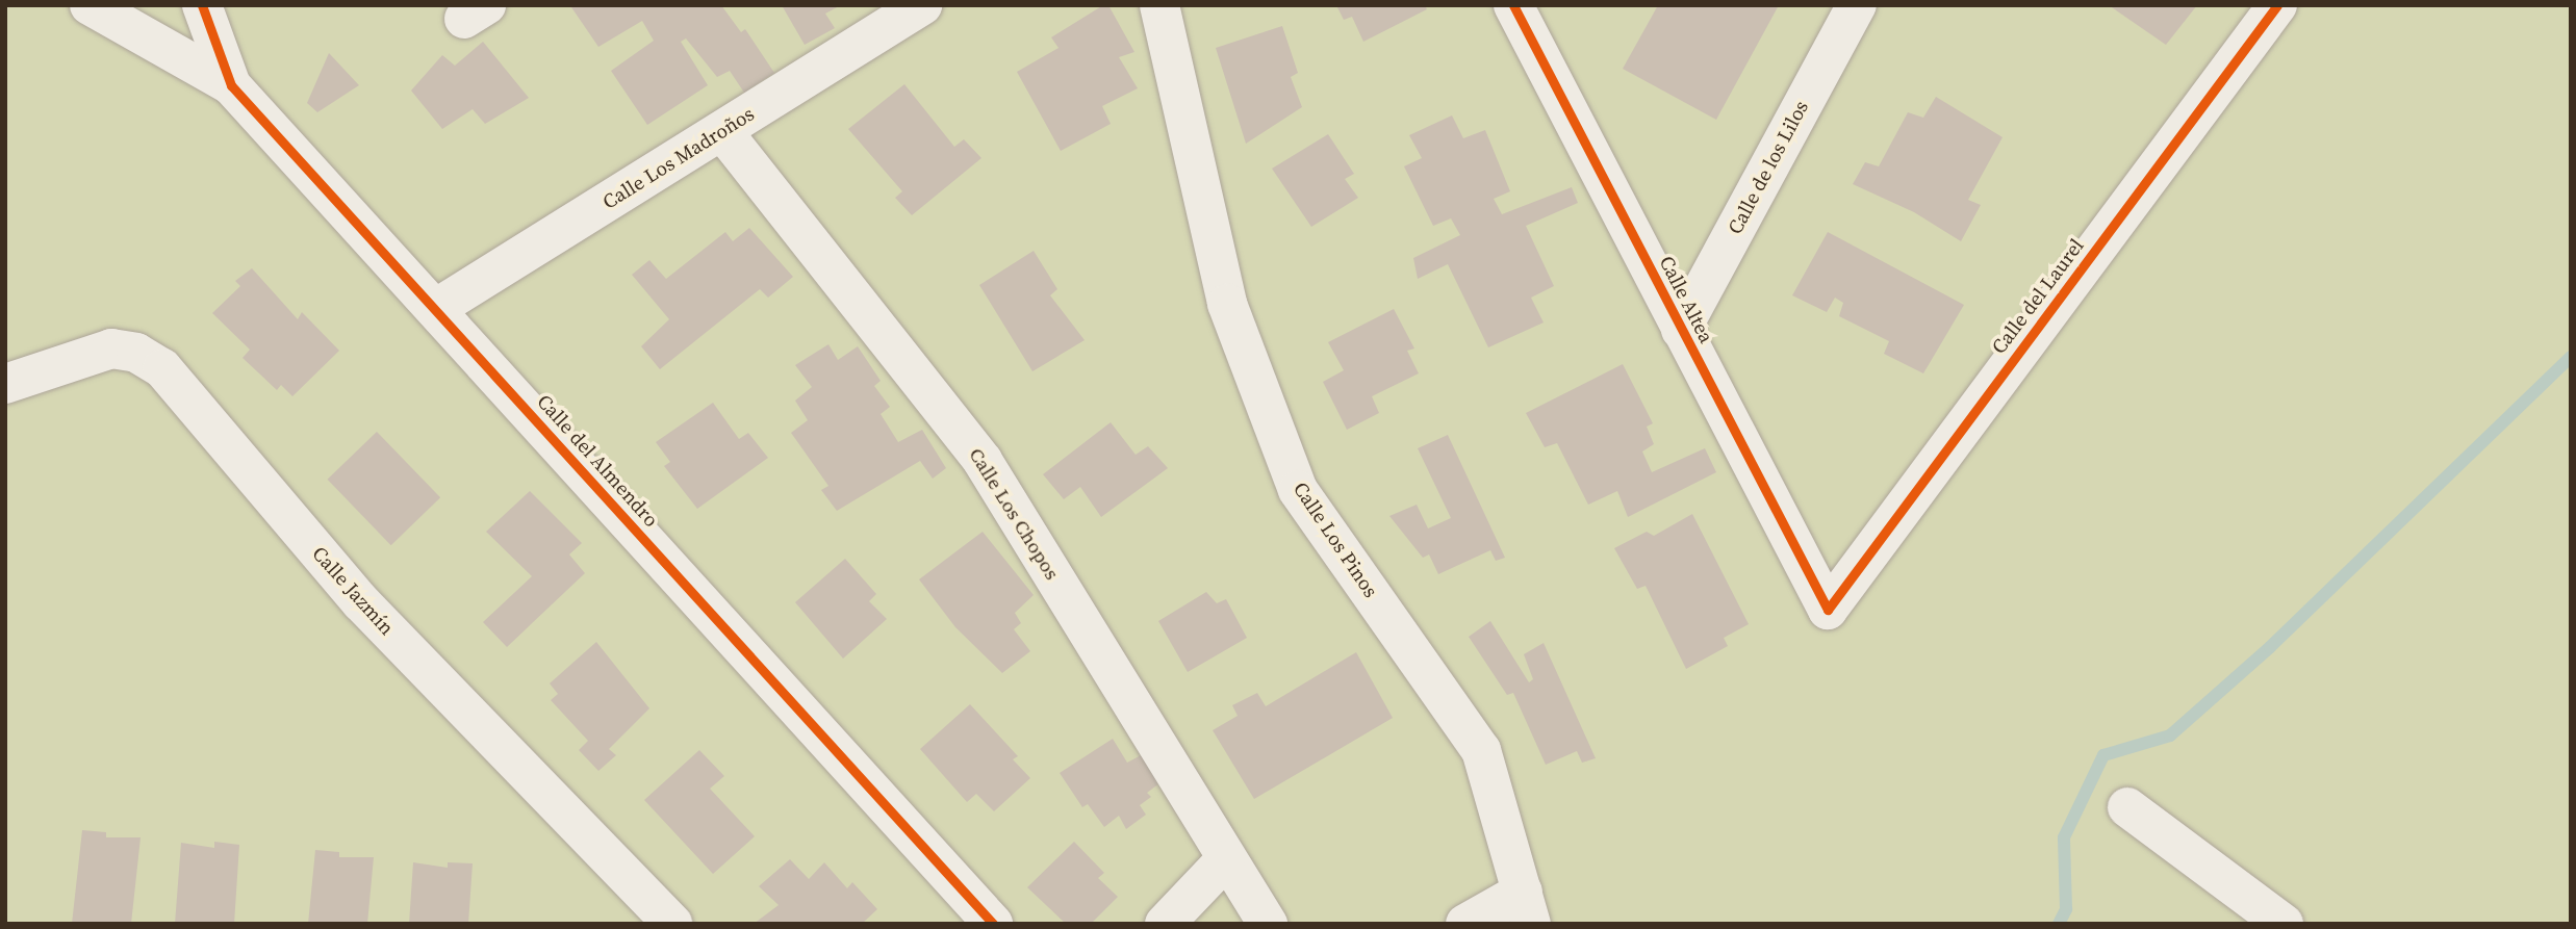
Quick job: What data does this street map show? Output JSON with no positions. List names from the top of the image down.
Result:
{
  "streets": {
    "street": [
      "Calle Los Madroños",
      "Calle de los Lilos",
      "Calle del Laurel",
      "Calle Altea",
      "Calle del Almendro",
      "Calle Los Chopos",
      "Calle Los Pinos",
      "Calle Jazmín"
    ]
  },
  "crossings": [
    ["Calle Los Madroños", "Calle del Almendro"],
    ["Calle Los Madroños", "Calle Los Chopos"],
    ["Calle de los Lilos", "Calle Altea"],
    ["Calle del Laurel", "Calle Altea"]
  ]
}
